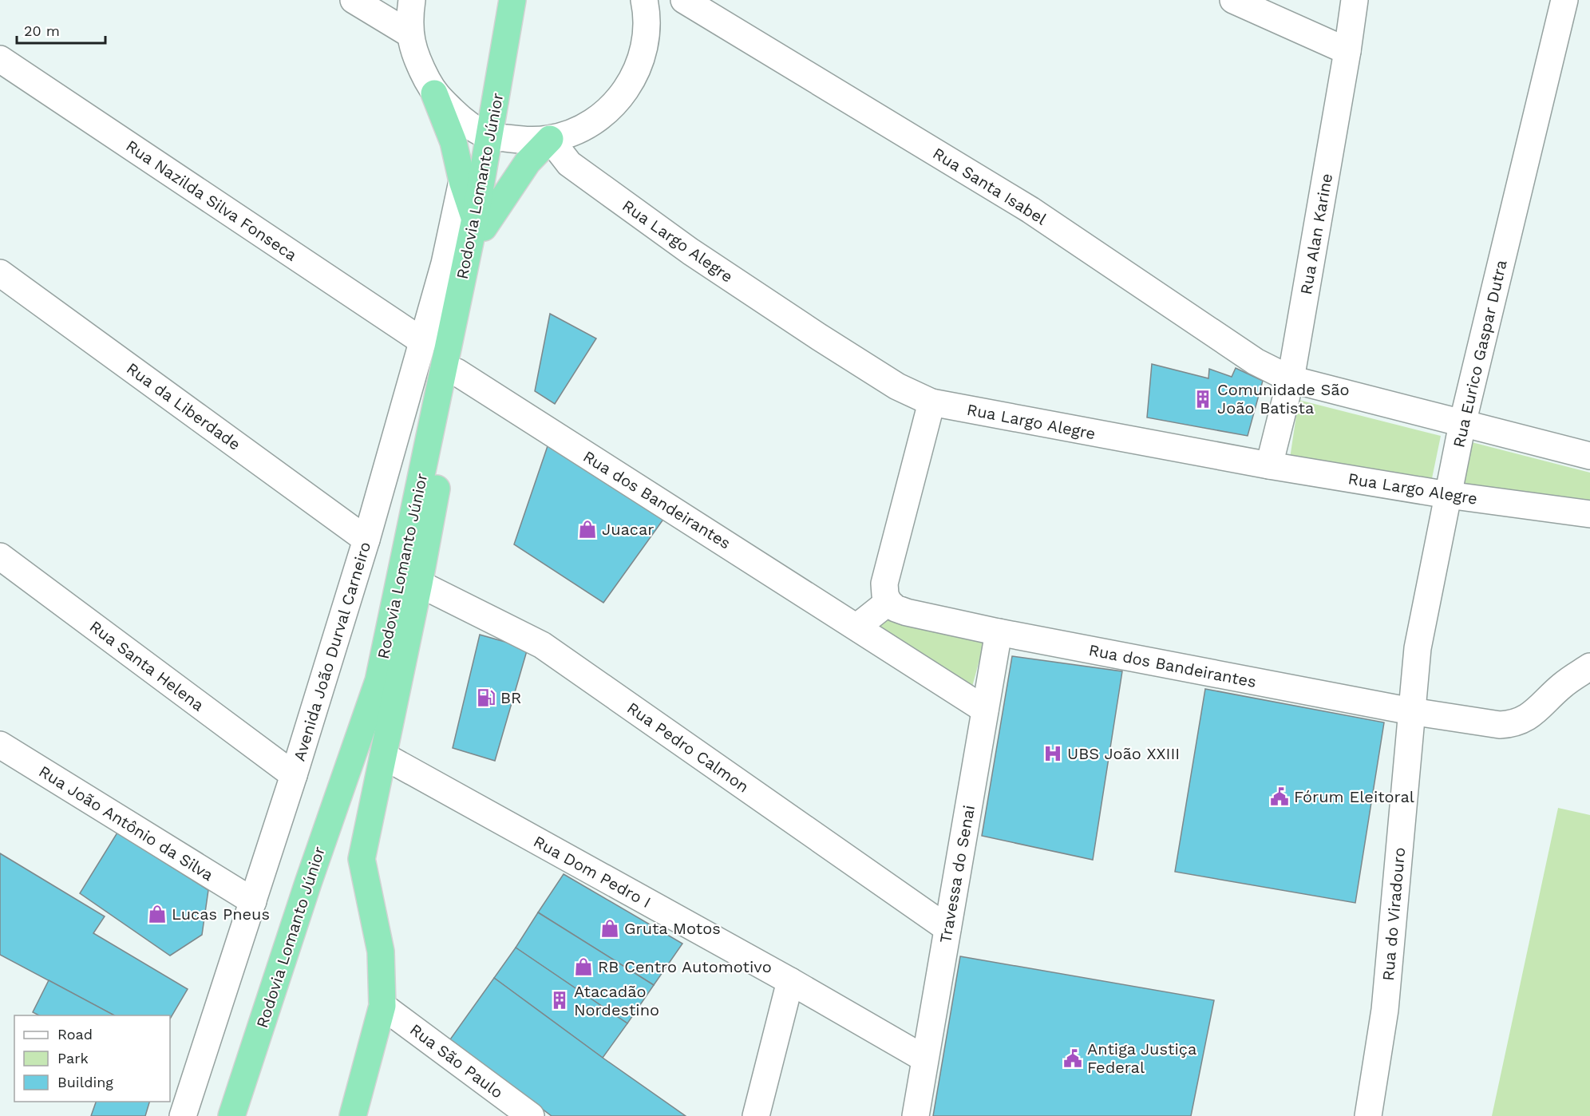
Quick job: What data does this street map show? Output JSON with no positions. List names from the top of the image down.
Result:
{
  "streets": {
    "highway": ["Rodovia Lomanto Júnior"],
    "street": [
      "Rua Santa Isabel",
      "Rua Nazilda Silva Fonseca",
      "Rua Alan Karine",
      "Rua Largo Alegre",
      "Rua Eurico Gaspar Dutra",
      "Rua da Liberdade",
      "Rua dos Bandeirantes",
      "Avenida João Durval Carneiro",
      "Rua Santa Helena",
      "Rua Pedro Calmon",
      "Rua João Antônio da Silva",
      "Rua Dom Pedro I",
      "Travessa do Senai",
      "Rua do Viradouro",
      "Rua São Paulo"
    ]
  },
  "crossings": [
    ["Rodovia Lomanto Júnior", "Rua dos Bandeirantes"],
    ["Rodovia Lomanto Júnior", "Rua Pedro Calmon"],
    ["Rodovia Lomanto Júnior", "Rua Dom Pedro I"],
    ["Rodovia Lomanto Júnior", "Rua São Paulo"],
    ["Rua Santa Isabel", "Rua Alan Karine"],
    ["Rua Nazilda Silva Fonseca", "Avenida João Durval Carneiro"],
    ["Rua Alan Karine", "Rua Largo Alegre"],
    ["Rua Largo Alegre", "Rua Eurico Gaspar Dutra"],
    ["Rua Eurico Gaspar Dutra", "Rua dos Bandeirantes"],
    ["Rua Eurico Gaspar Dutra", "Rua do Viradouro"],
    ["Rua da Liberdade", "Avenida João Durval Carneiro"],
    ["Rua dos Bandeirantes", "Travessa do Senai"],
    ["Rua dos Bandeirantes", "Rua do Viradouro"],
    ["Avenida João Durval Carneiro", "Rua Santa Helena"],
    ["Avenida João Durval Carneiro", "Rua João Antônio da Silva"],
    ["Rua Pedro Calmon", "Travessa do Senai"],
    ["Rua Dom Pedro I", "Travessa do Senai"]
  ],
  "places": {
    "building": ["Comunidade São João Batista", "Atacadão Nordestino"],
    "shop": [
      "Juacar",
      "Lucas Pneus",
      "Gruta Motos",
      "RB Centro Automotivo"
    ],
    "fuel station": ["BR"],
    "hospital": ["UBS João XXIII"],
    "public building": ["Fórum Eleitoral", "Antiga Justiça Federal"]
  },
  "legend": ["Road", "Park", "Building"],
  "scale_bar": "20 m"
}
